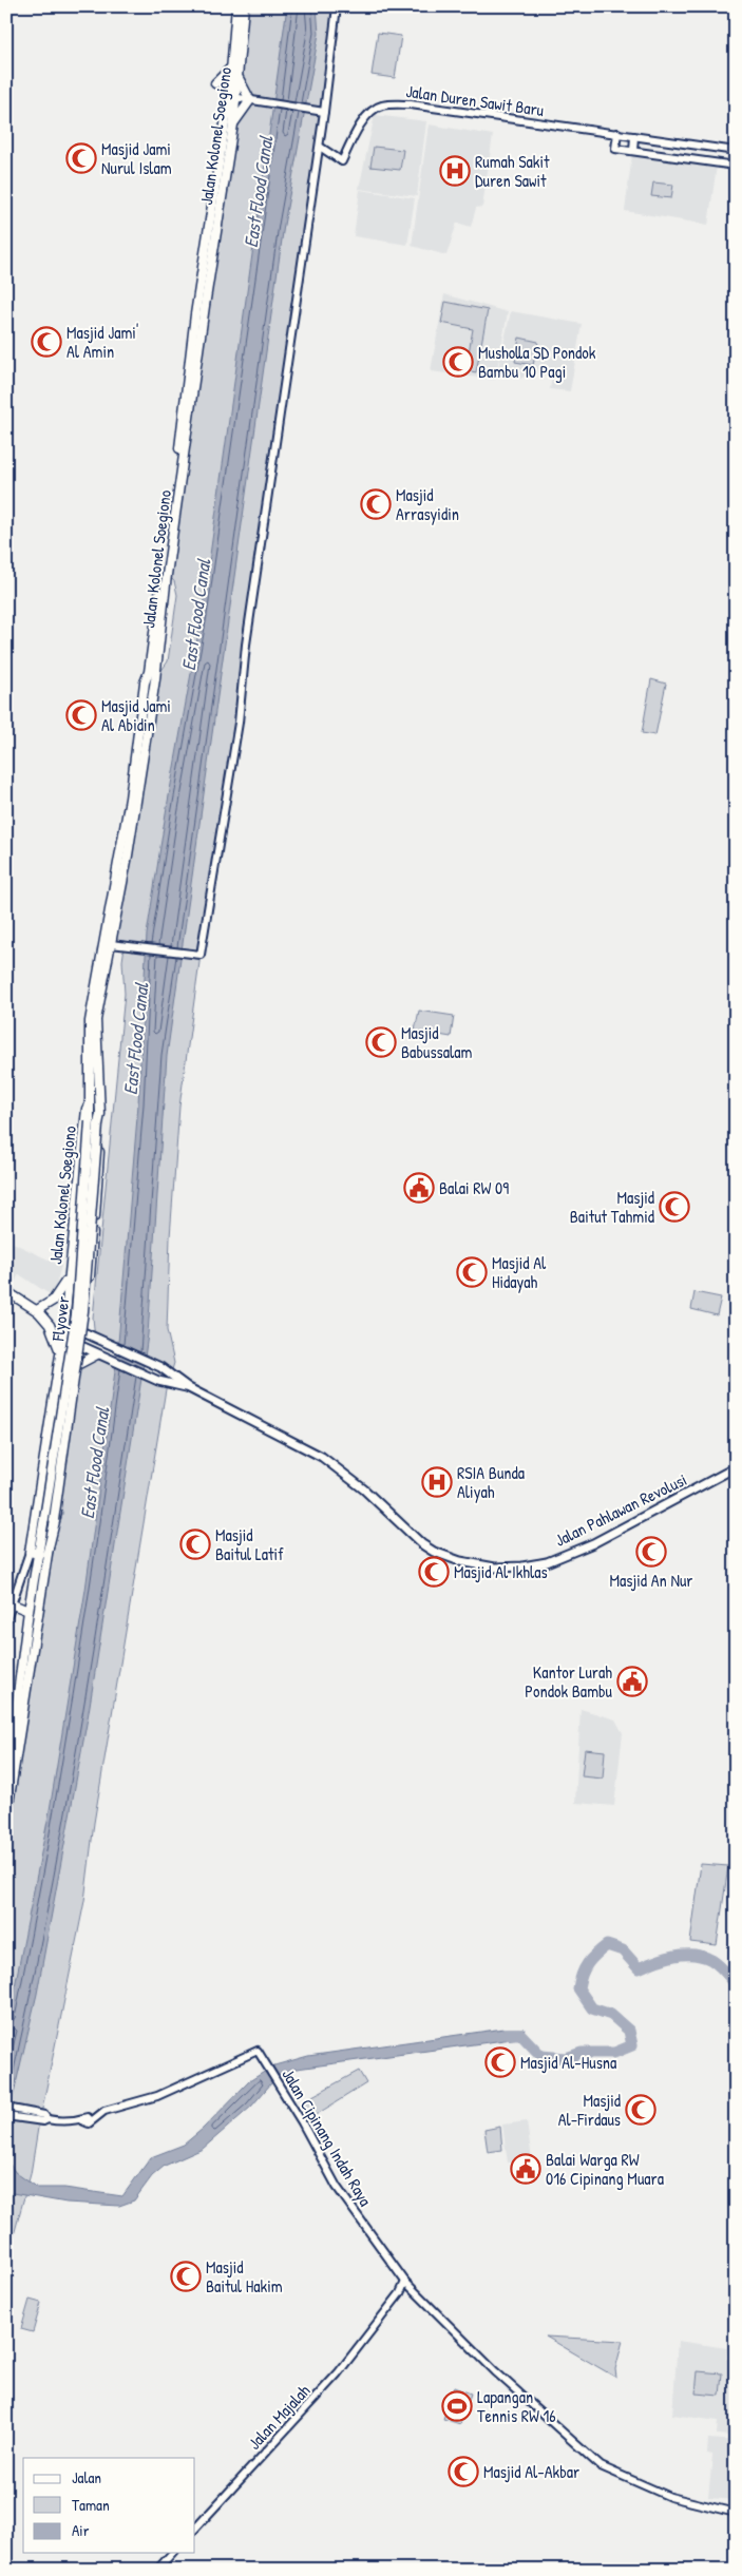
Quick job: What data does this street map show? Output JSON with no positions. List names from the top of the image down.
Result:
{
  "streets": {
    "main road": ["Jalan Kolonel Soegiono", "Flyover", "Jalan Pahlawan Revolusi"],
    "street": ["Jalan Duren Sawit Baru", "Jalan Cipinang Indah Raya", "Jalan Majalah"]
  },
  "crossings": [
    ["Jalan Kolonel Soegiono", "Flyover"],
    ["Jalan Kolonel Soegiono", "Jalan Pahlawan Revolusi"],
    ["Jalan Cipinang Indah Raya", "Jalan Majalah"]
  ],
  "water": ["East Flood Canal"],
  "places": {
    "mosque": [
      "Masjid Jami Nurul Islam",
      "Masjid Jami' Al Amin",
      "Musholla SD Pondok Bambu 10 Pagi",
      "Masjid Arrasyidin",
      "Masjid Jami Al Abidin",
      "Masjid Babussalam",
      "Masjid Baitut Tahmid",
      "Masjid Al Hidayah",
      "Masjid Baitul Latif",
      "Masjid An Nur",
      "Masjid Al Ikhlas",
      "Masjid Al-Husna",
      "Masjid Al-Firdaus",
      "Masjid Baitul Hakim",
      "Masjid Al-Akbar"
    ],
    "hospital": ["Rumah Sakit Duren Sawit", "RSIA Bunda Aliyah"],
    "public building": ["Balai RW 09", "Kantor Lurah Pondok Bambu", "Balai Warga RW 016 Cipinang Muara"],
    "sports": ["Lapangan Tennis RW 16"]
  },
  "legend": ["Jalan", "Taman", "Air"]
}
